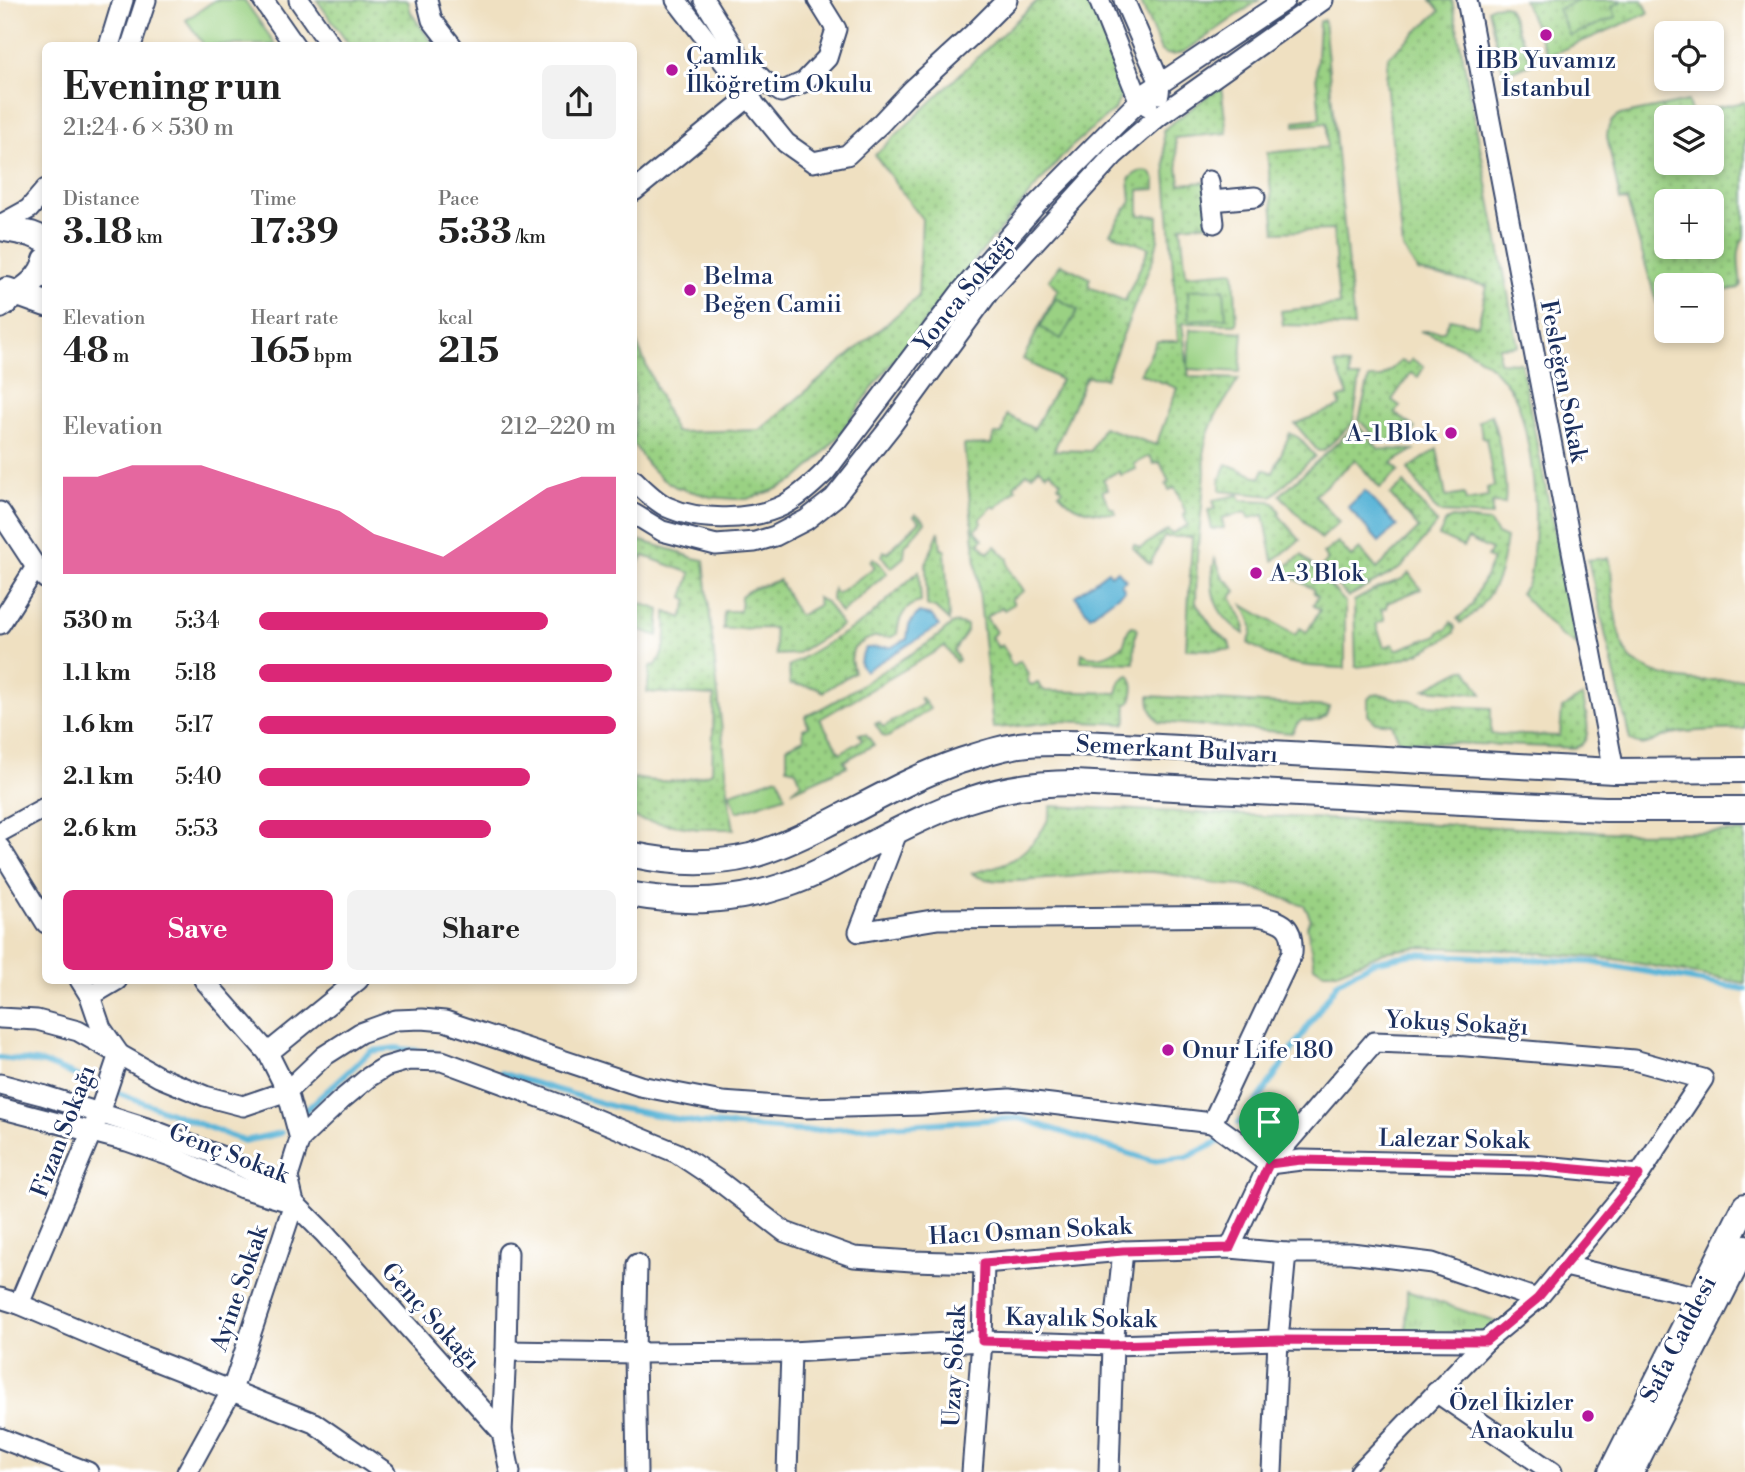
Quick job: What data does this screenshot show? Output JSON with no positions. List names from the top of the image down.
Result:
{
  "streets": {
    "main road": ["Semerkant Bulvarı", "Safa Caddesi"],
    "street": [
      "Yonca Sokağı",
      "Fesleğen Sokak",
      "Yokuş Sokağı",
      "Fizan Sokağı",
      "Lalezar Sokak",
      "Genç Sokak",
      "Hacı Osman Sokak",
      "Ayine Sokak",
      "Genç Sokağı",
      "Kayalık Sokak",
      "Uzay Sokak"
    ]
  },
  "crossings": [
    ["Fesleğen Sokak", "Semerkant Bulvarı"],
    ["Yokuş Sokağı", "Lalezar Sokak"],
    ["Yokuş Sokağı", "Hacı Osman Sokak"],
    ["Fizan Sokağı", "Genç Sokak"],
    ["Genç Sokak", "Ayine Sokak"],
    ["Genç Sokak", "Genç Sokağı"],
    ["Hacı Osman Sokak", "Uzay Sokak"],
    ["Ayine Sokak", "Genç Sokağı"],
    ["Kayalık Sokak", "Uzay Sokak"]
  ],
  "places": [
    "İBB Yuvamız İstanbul",
    "Çamlık İlköğretim Okulu",
    "Belma Beğen Camii",
    "A-1 Blok",
    "A-3 Blok",
    "Onur Life 180",
    "Özel İkizler Anaokulu"
  ],
  "page": {
    "map_buttons": ["+", "−"],
    "heading": ["Evening run", "21:24 · 6 × 530 m"],
    "stats": [
      ["Distance", "3.18 km"],
      ["Time", "17:39"],
      ["Pace", "5:33 /km"],
      ["Elevation", "48 m"],
      ["Heart rate", "165 bpm"],
      ["kcal", "215"]
    ],
    "chart": ["Elevation", "212–220 m"],
    "list": [
      {
        "name": "530 m",
        "note": "5:34"
      },
      {
        "name": "1.1 km",
        "note": "5:18"
      },
      {
        "name": "1.6 km",
        "note": "5:17"
      },
      {
        "name": "2.1 km",
        "note": "5:40"
      },
      {
        "name": "2.6 km",
        "note": "5:53"
      }
    ],
    "buttons": ["Save", "Share"]
  }
}
